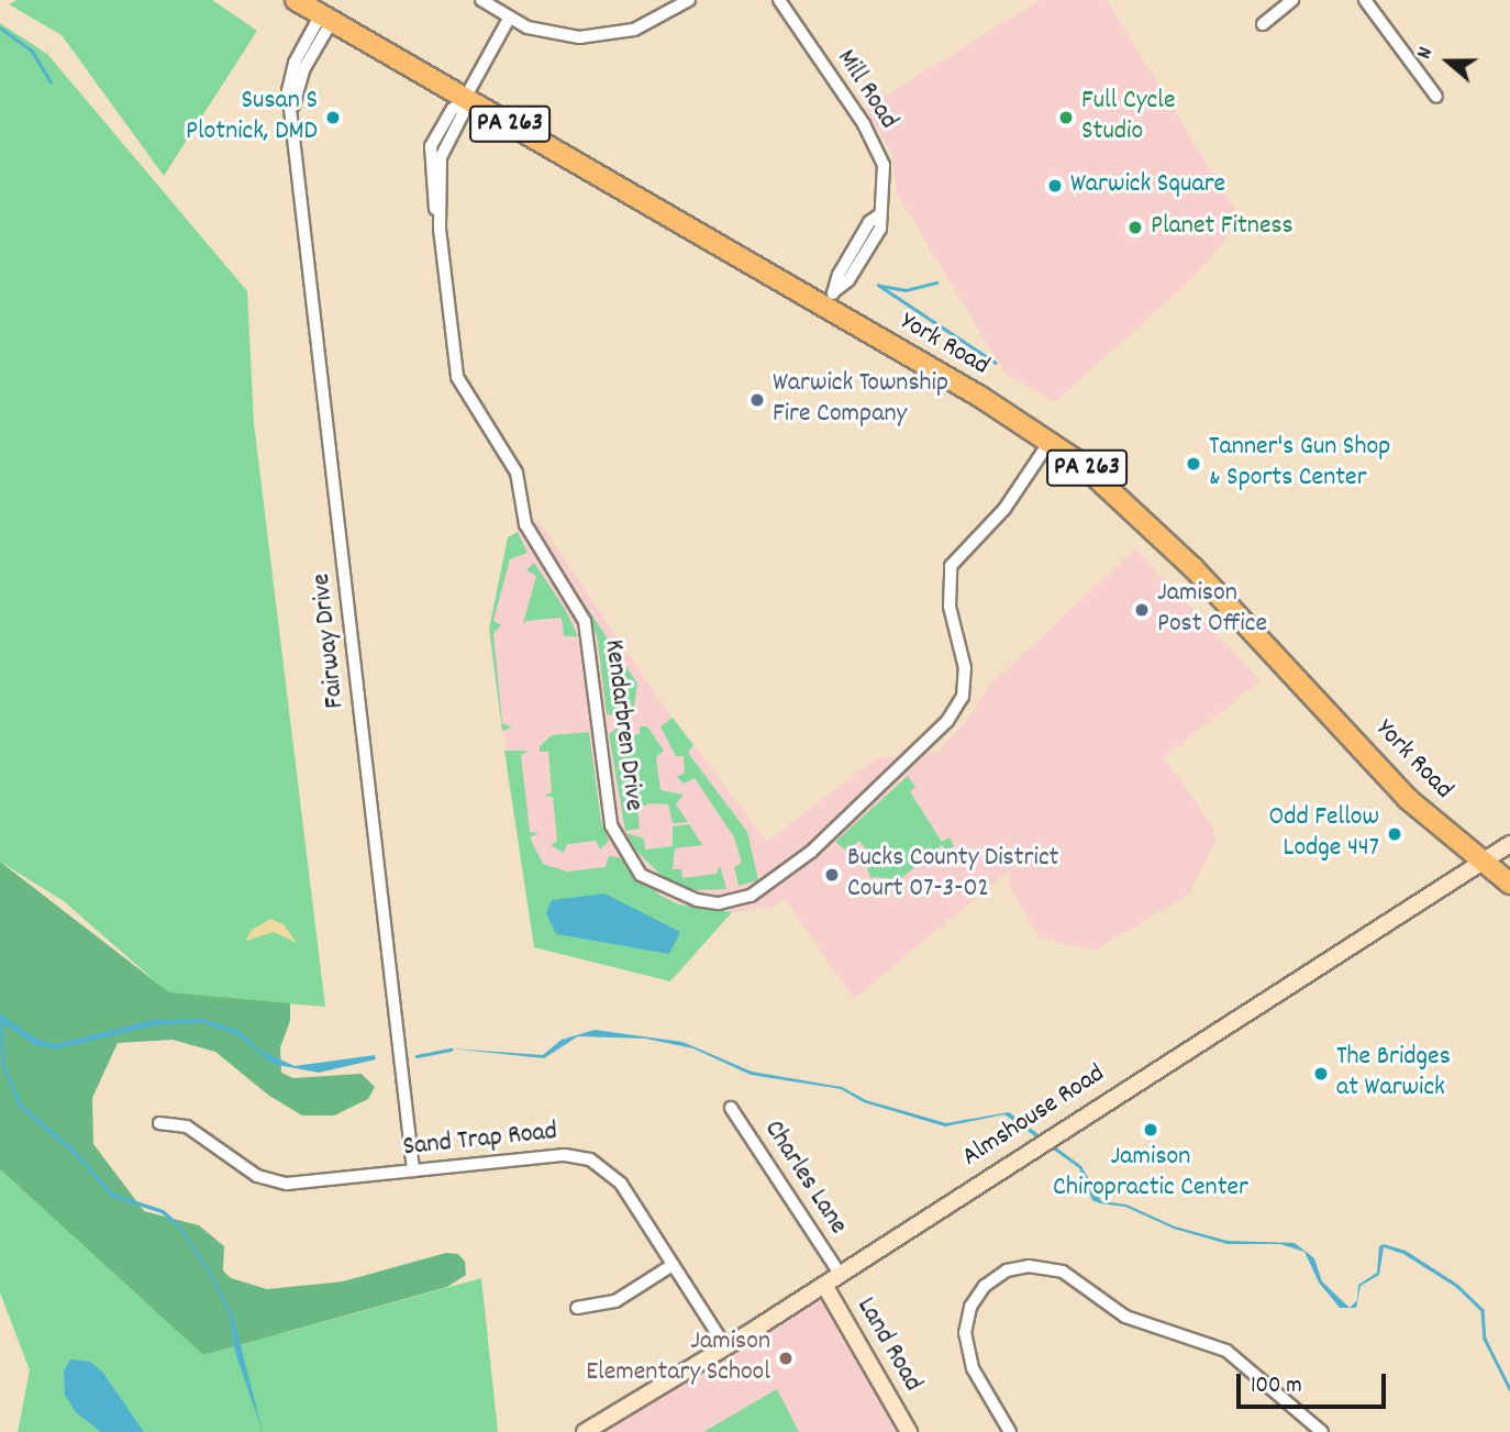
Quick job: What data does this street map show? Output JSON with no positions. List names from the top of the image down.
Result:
{
  "streets": {
    "highway": ["PA 263", "York Road"],
    "main road": ["Almshouse Road", "Land Road"],
    "street": [
      "Mill Road",
      "Fairway Drive",
      "Kendarbren Drive",
      "Sand Trap Road",
      "Charles Lane"
    ]
  },
  "crossings": [
    ["Mill Road", "York Road"],
    ["York Road", "Fairway Drive"],
    ["York Road", "Kendarbren Drive"],
    ["York Road", "Almshouse Road"],
    ["Fairway Drive", "Sand Trap Road"],
    ["Almshouse Road", "Sand Trap Road"],
    ["Almshouse Road", "Charles Lane"],
    ["Almshouse Road", "Land Road"]
  ],
  "places": [
    "Susan S Plotnick, DMD",
    "Full Cycle Studio",
    "Warwick Square",
    "Planet Fitness",
    "Warwick Township Fire Company",
    "Tanner's Gun Shop & Sports Center",
    "Jamison Post Office",
    "Odd Fellow Lodge 447",
    "Bucks County District Court 07-3-02",
    "The Bridges at Warwick",
    "Jamison Chiropractic Center",
    "Jamison Elementary School"
  ],
  "scale_bar": "100 m",
  "north": "left"
}
